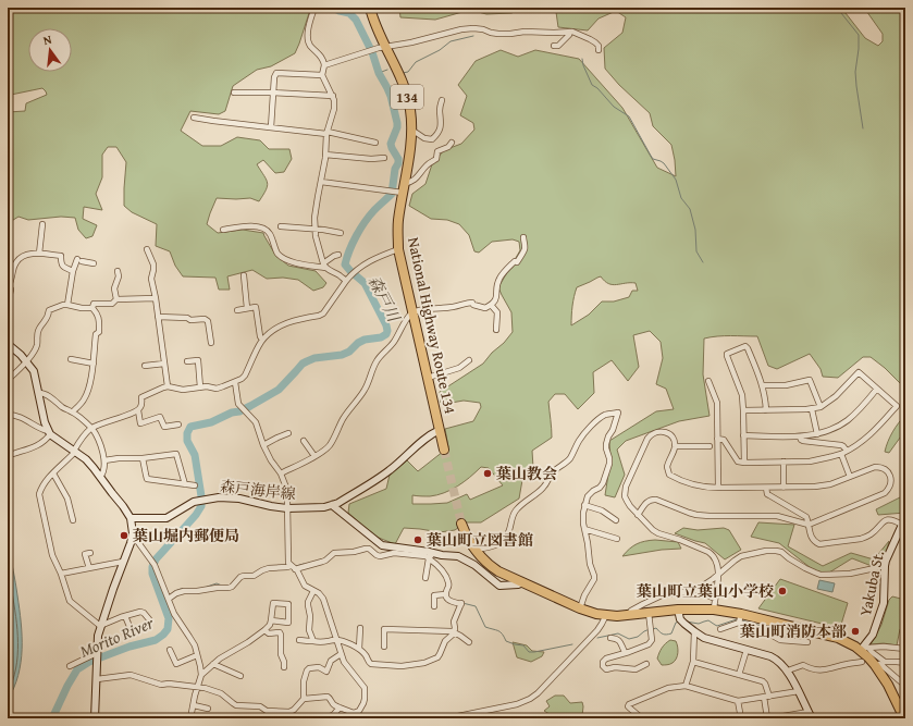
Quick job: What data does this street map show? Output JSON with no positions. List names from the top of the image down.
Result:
{
  "streets": {
    "highway": ["134", "National Highway Route 134"],
    "main road": ["森戸海岸線", "Yakuba St."]
  },
  "crossings": [
    ["National Highway Route 134", "森戸海岸線"]
  ],
  "water": ["森戸川", "Morito River"],
  "places": [
    "葉山教会",
    "葉山堀内郵便局",
    "葉山町立図書館",
    "葉山町立葉山小学校",
    "葉山町消防本部"
  ],
  "north": "top"
}
